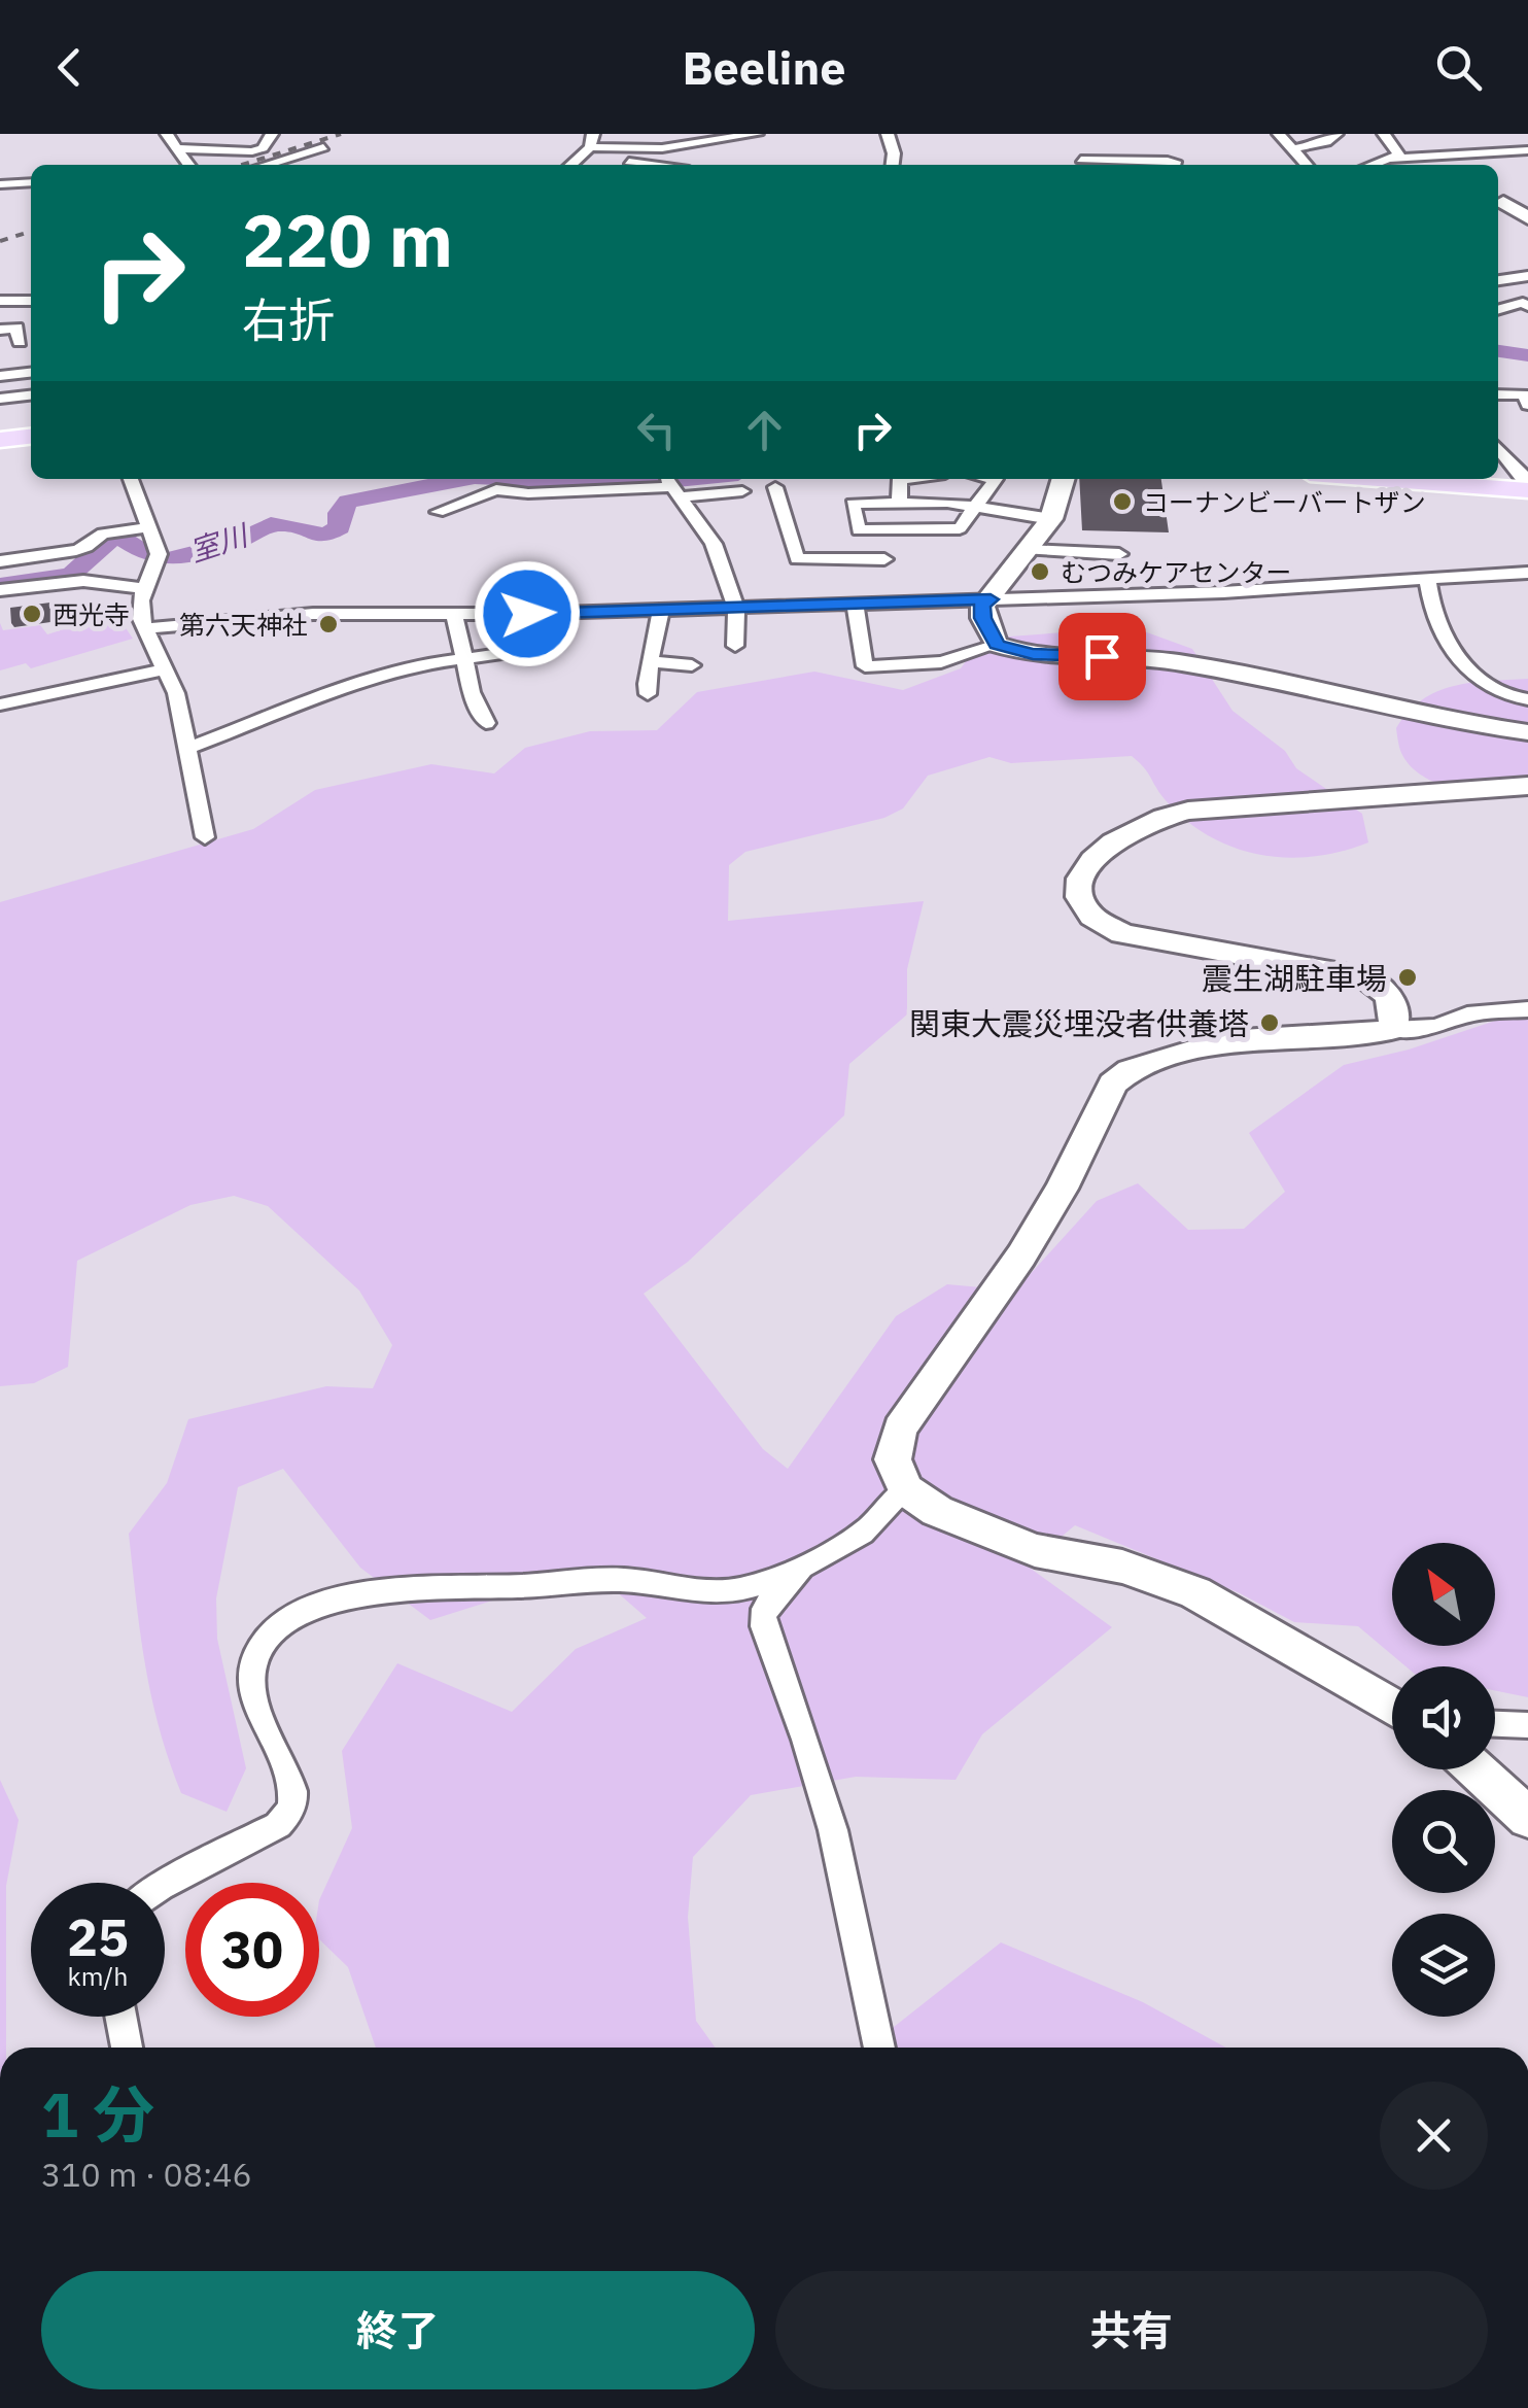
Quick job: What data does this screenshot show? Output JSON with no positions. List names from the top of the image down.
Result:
{
  "water": ["室川"],
  "places": [
    "コーナンビーバートザン",
    "むつみケアセンター",
    "西光寺",
    "第六天神社",
    "震生湖駐車場",
    "関東大震災埋没者供養塔"
  ],
  "north": "top left",
  "page": {
    "header": "Beeline",
    "turn": ["220 m", "右折"],
    "speed": "25 km/h",
    "limit": "30",
    "heading": ["1 分", "310 m · 08:46"],
    "buttons": ["終了", "共有"]
  }
}
